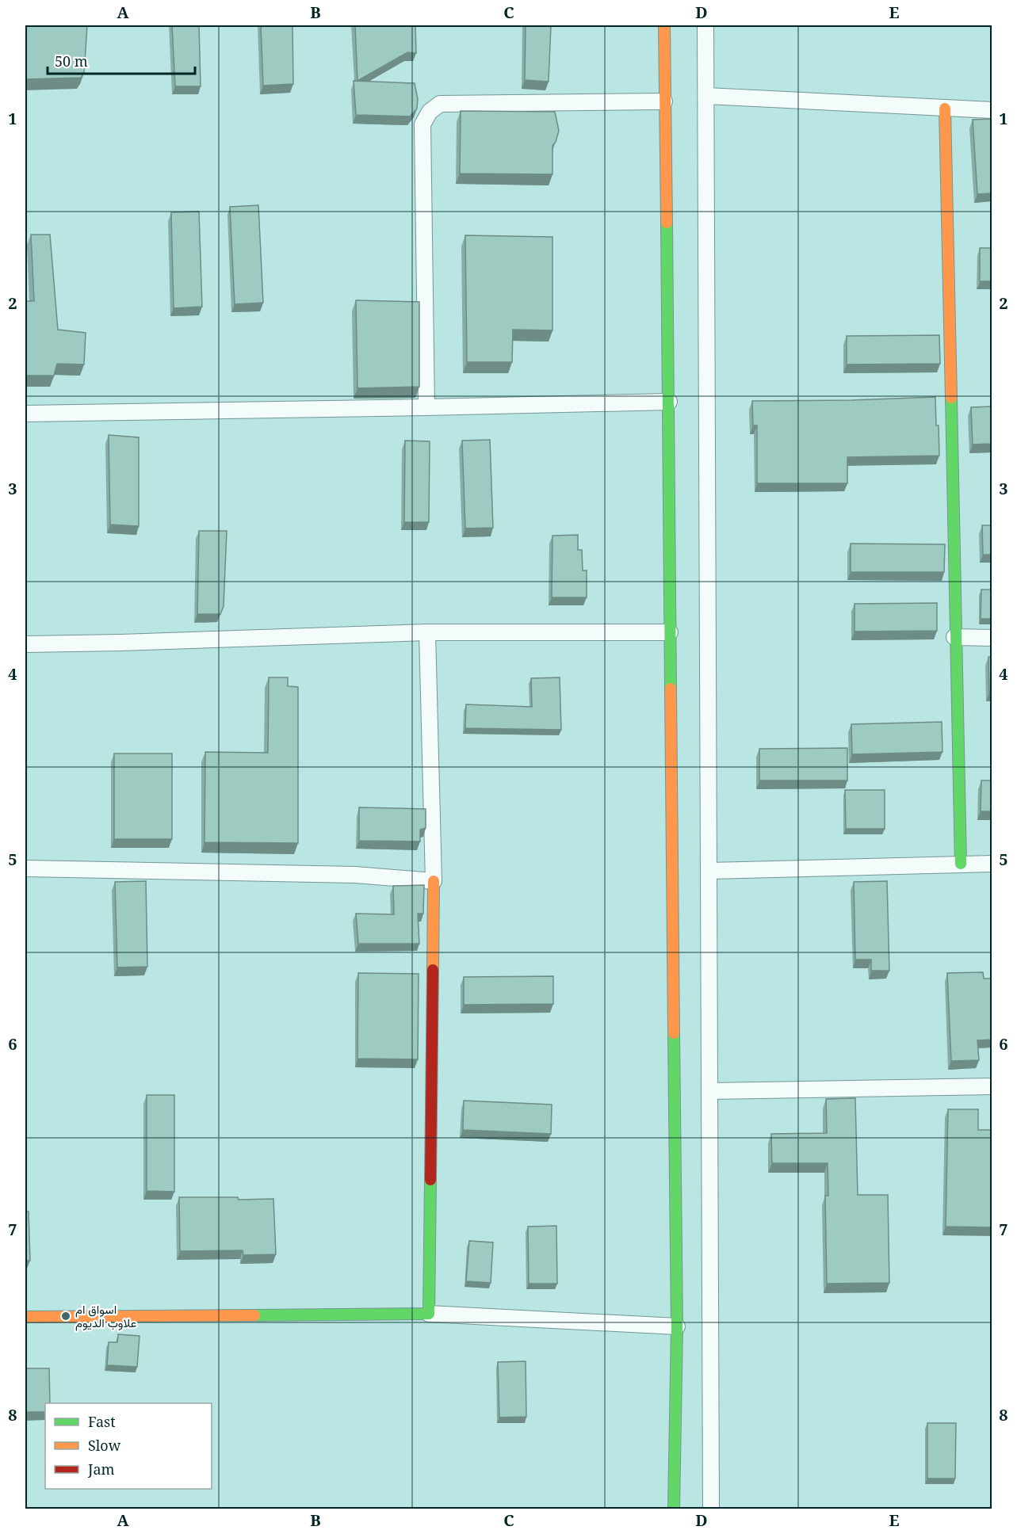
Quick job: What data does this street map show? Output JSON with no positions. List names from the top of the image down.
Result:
{
  "places": ["اسواق ام علاوب الديوم"],
  "legend": ["Fast", "Slow", "Jam"],
  "scale_bar": "50 m",
  "grid": {
    "columns": [
      "A",
      "B",
      "C",
      "D",
      "E"
    ],
    "rows": [
      "1",
      "2",
      "3",
      "4",
      "5",
      "6",
      "7",
      "8"
    ]
  }
}
